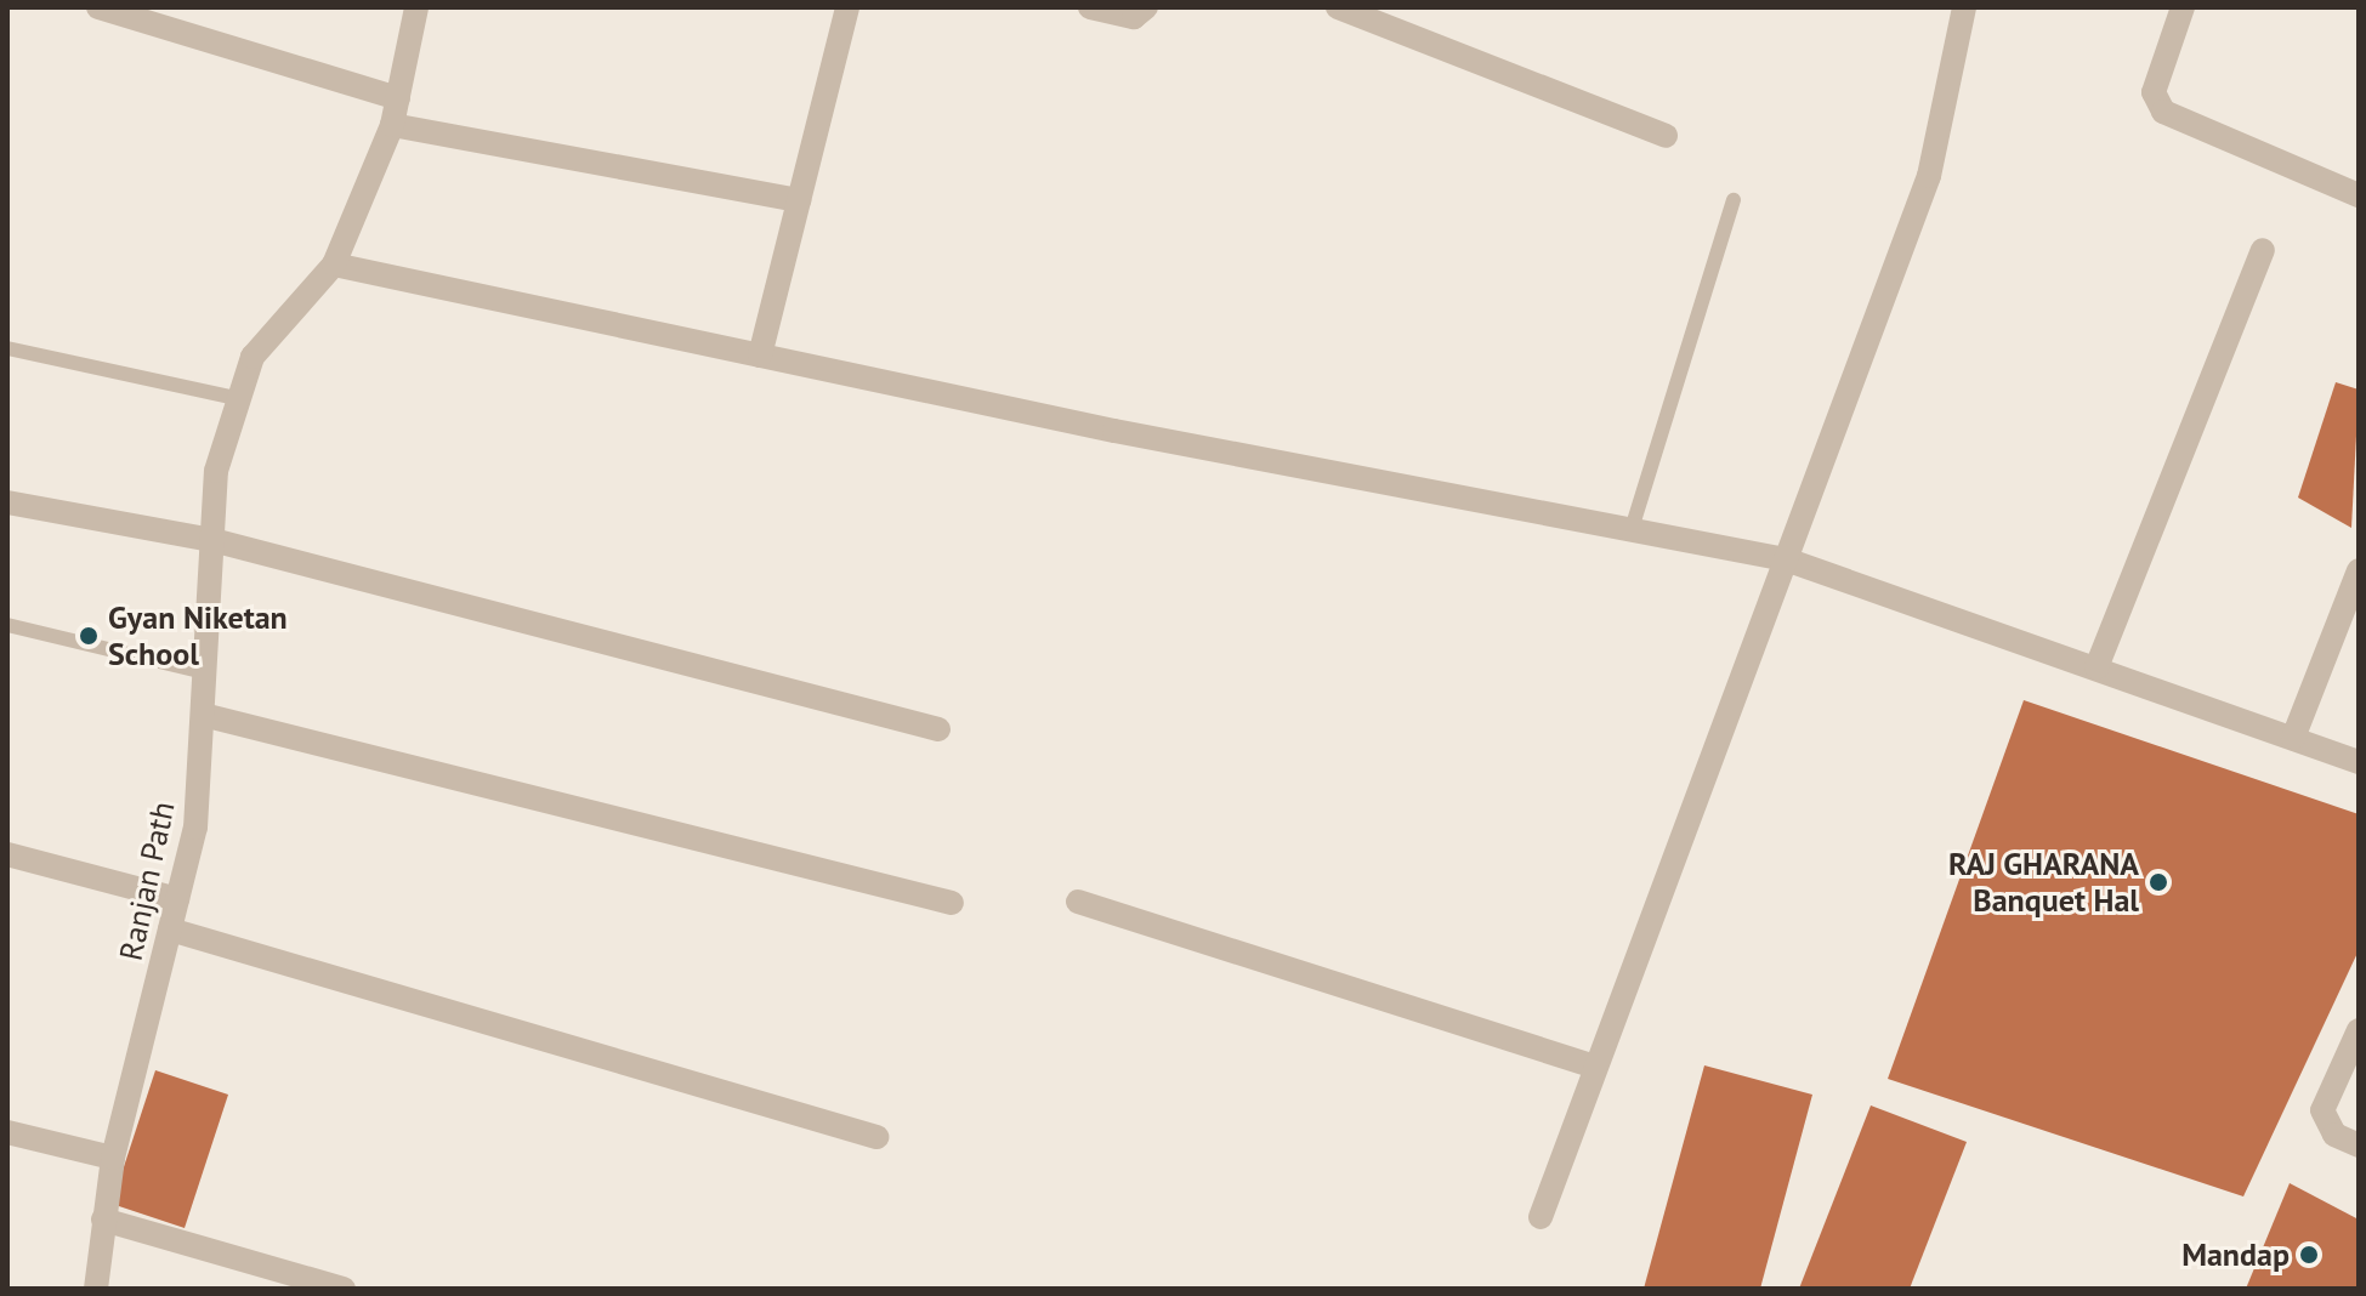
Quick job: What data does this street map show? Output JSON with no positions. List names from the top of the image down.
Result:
{
  "streets": {
    "street": ["Ranjan Path"]
  },
  "places": ["Gyan Niketan School", "RAJ GHARANA Banquet Hal", "Mandap"]
}
